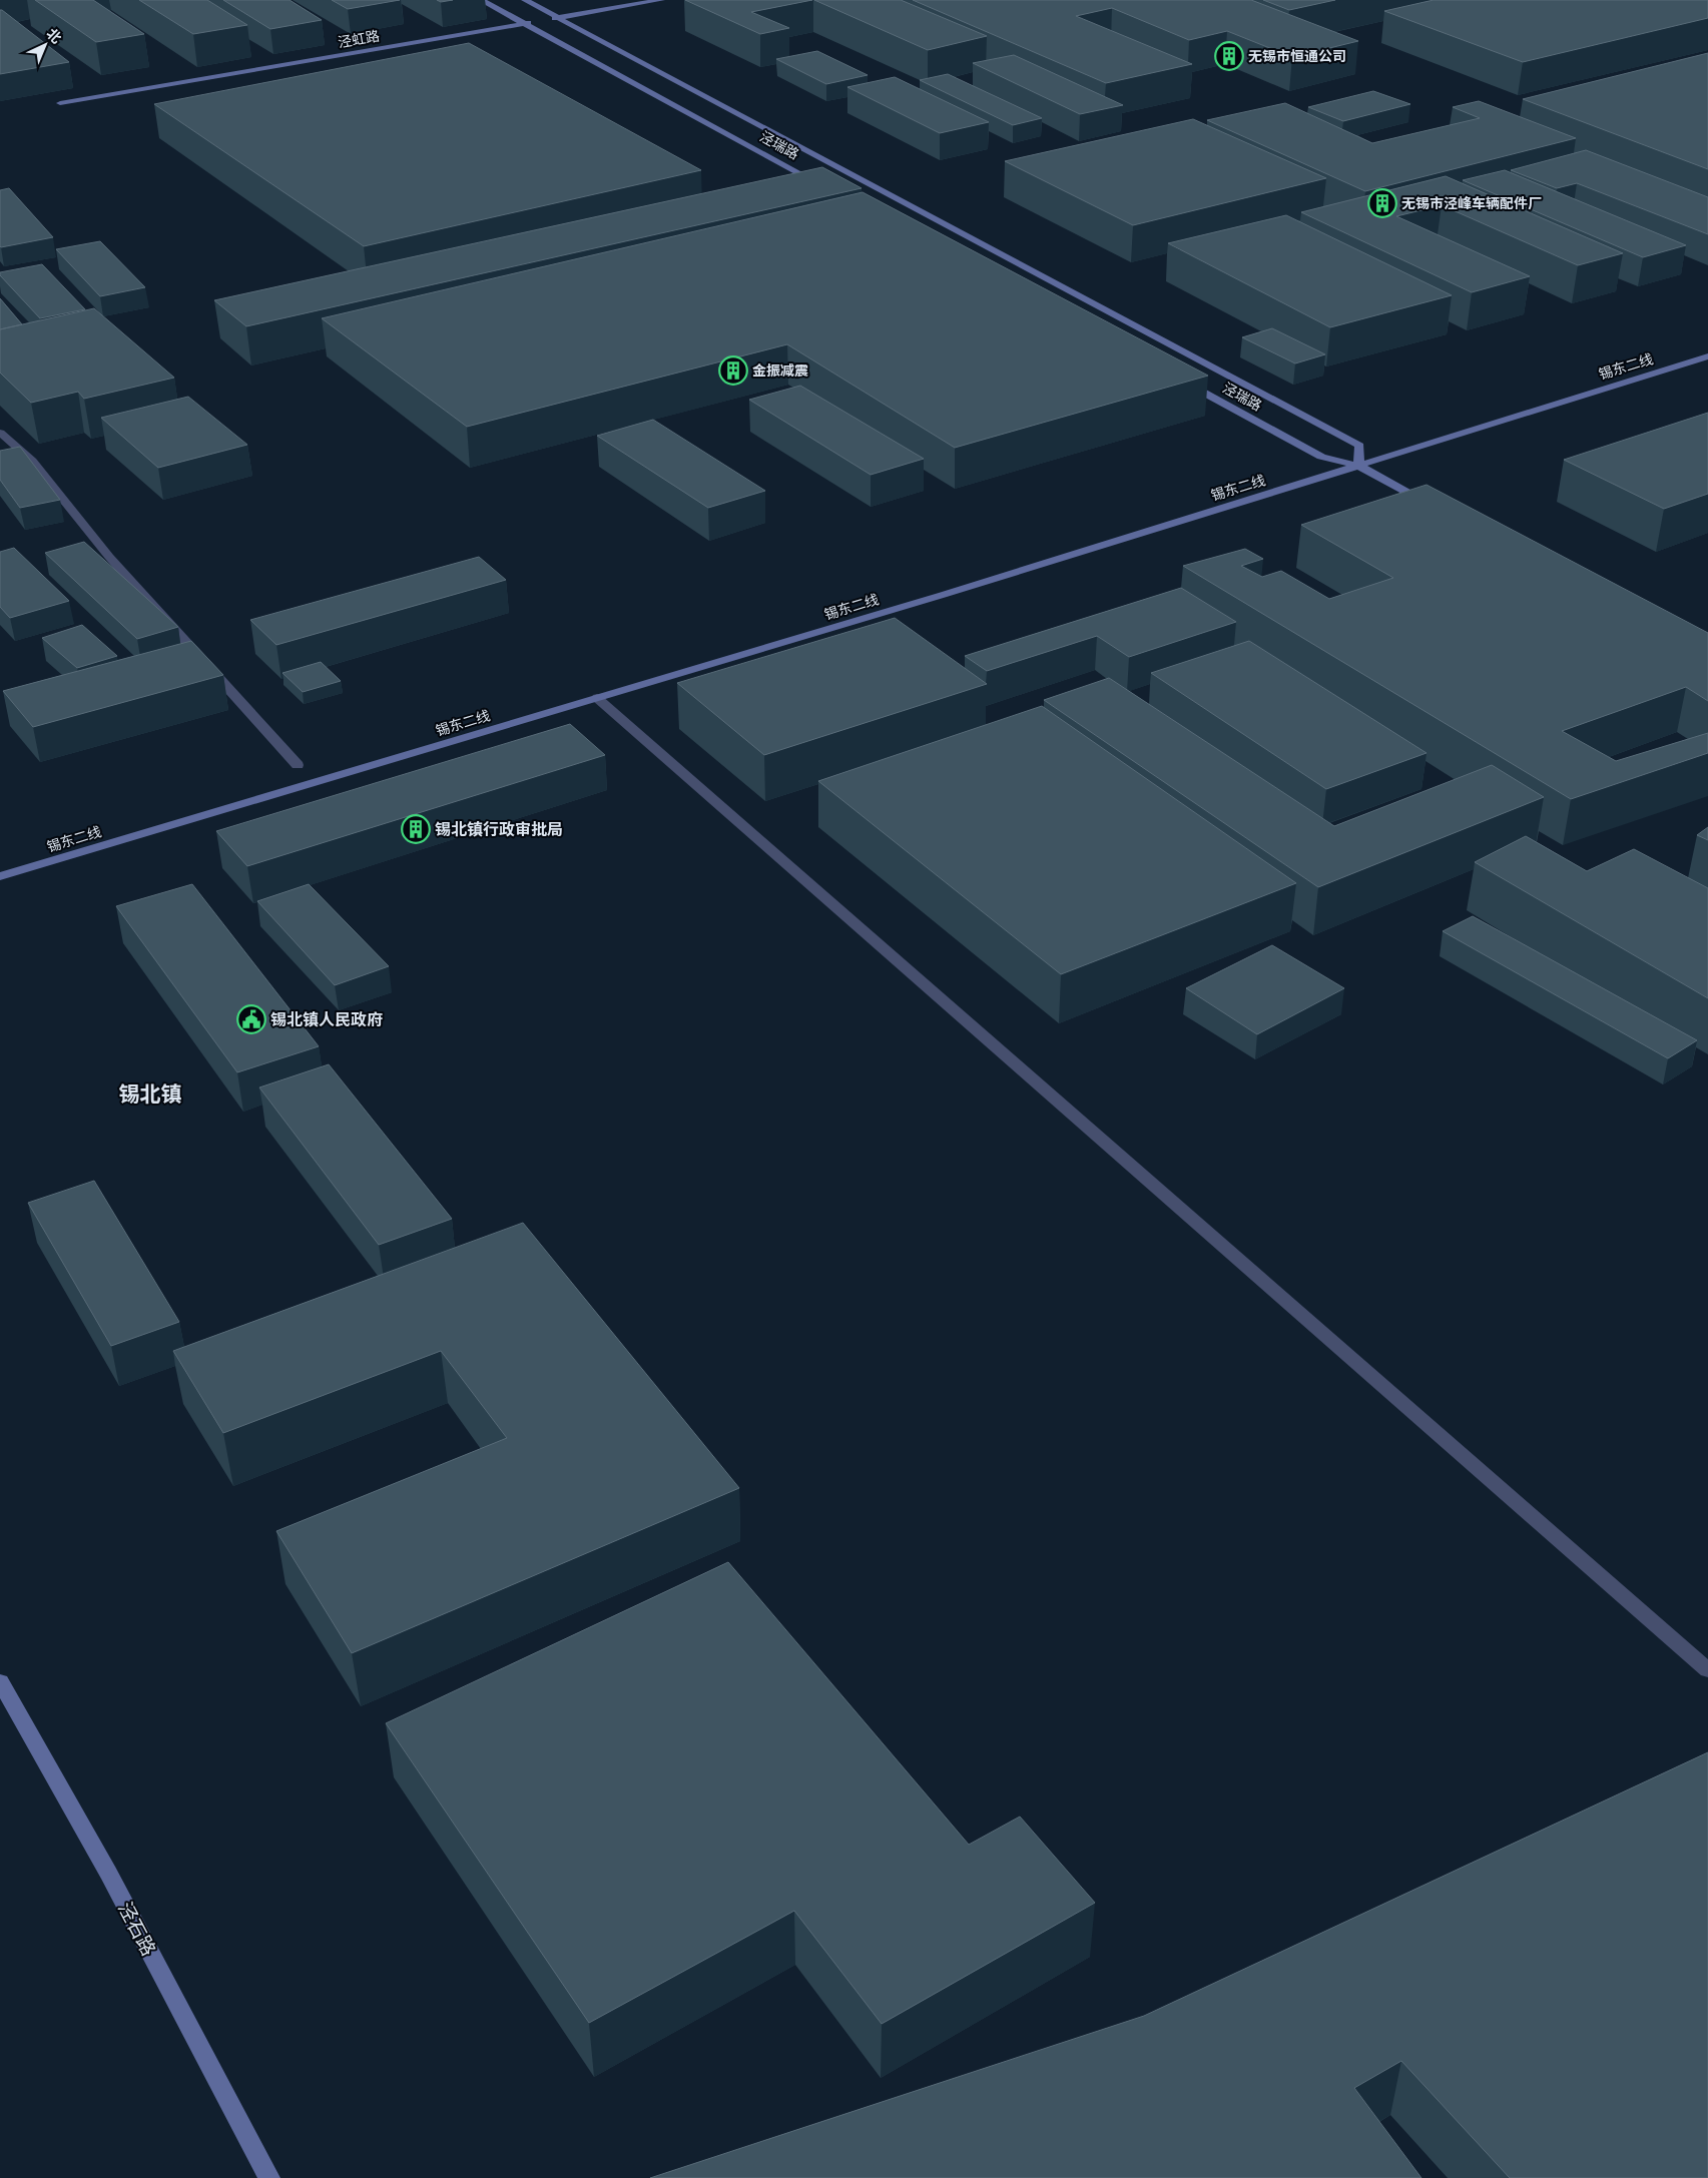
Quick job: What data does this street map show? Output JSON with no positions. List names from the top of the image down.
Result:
{
  "streets": {
    "street": [
      "泾虹路",
      "泾瑞路",
      "锡东二线",
      "泾石路"
    ]
  },
  "crossings": [
    ["泾虹路", "泾瑞路"],
    ["泾瑞路", "锡东二线"]
  ],
  "districts": ["锡北镇"],
  "places": {
    "building": [
      "无锡市恒通公司",
      "无锡市泾峰车辆配件厂",
      "金振减震",
      "锡北镇行政审批局"
    ],
    "public building": ["锡北镇人民政府"]
  },
  "north": "top right"
}
